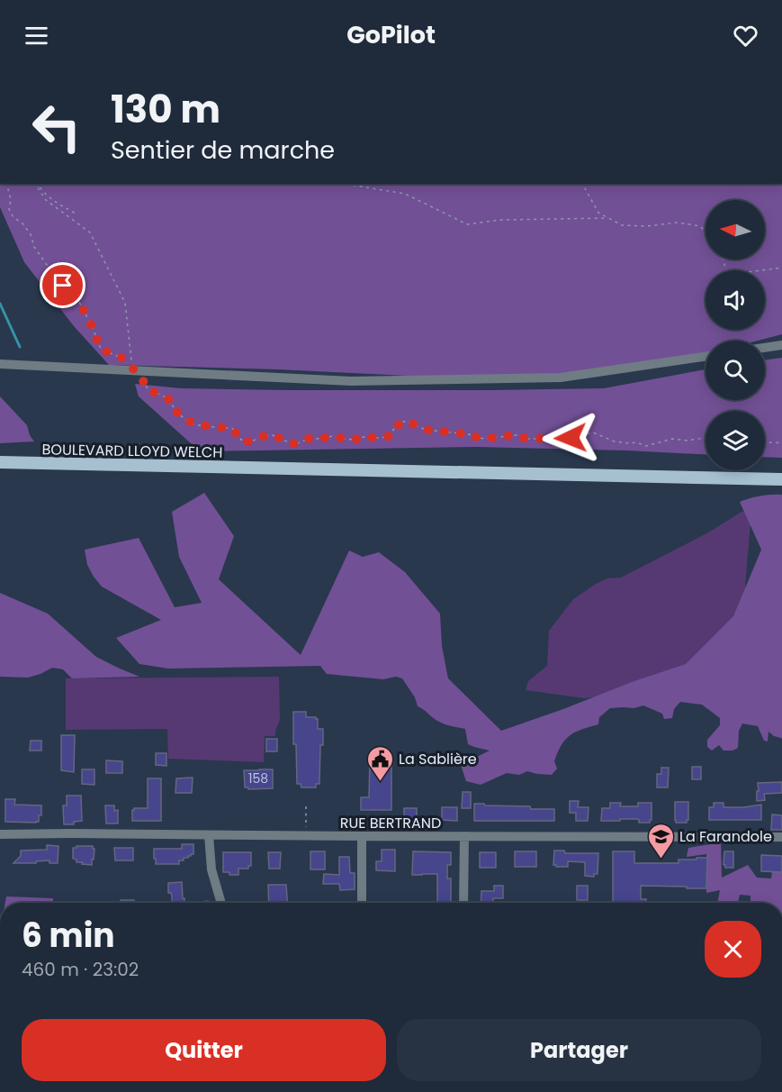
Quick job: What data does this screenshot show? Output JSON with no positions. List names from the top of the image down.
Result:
{
  "streets": {
    "main road": ["BOULEVARD LLOYD WELCH"],
    "street": ["RUE BERTRAND"]
  },
  "places": {
    "public building": ["La Sablière"],
    "school or university": ["La Farandole"]
  },
  "house_numbers": ["158"],
  "north": "left",
  "page": {
    "header": "GoPilot",
    "turn": ["130 m", "Sentier de marche"],
    "heading": ["6 min", "460 m · 23:02"],
    "buttons": ["Quitter", "Partager"]
  }
}
